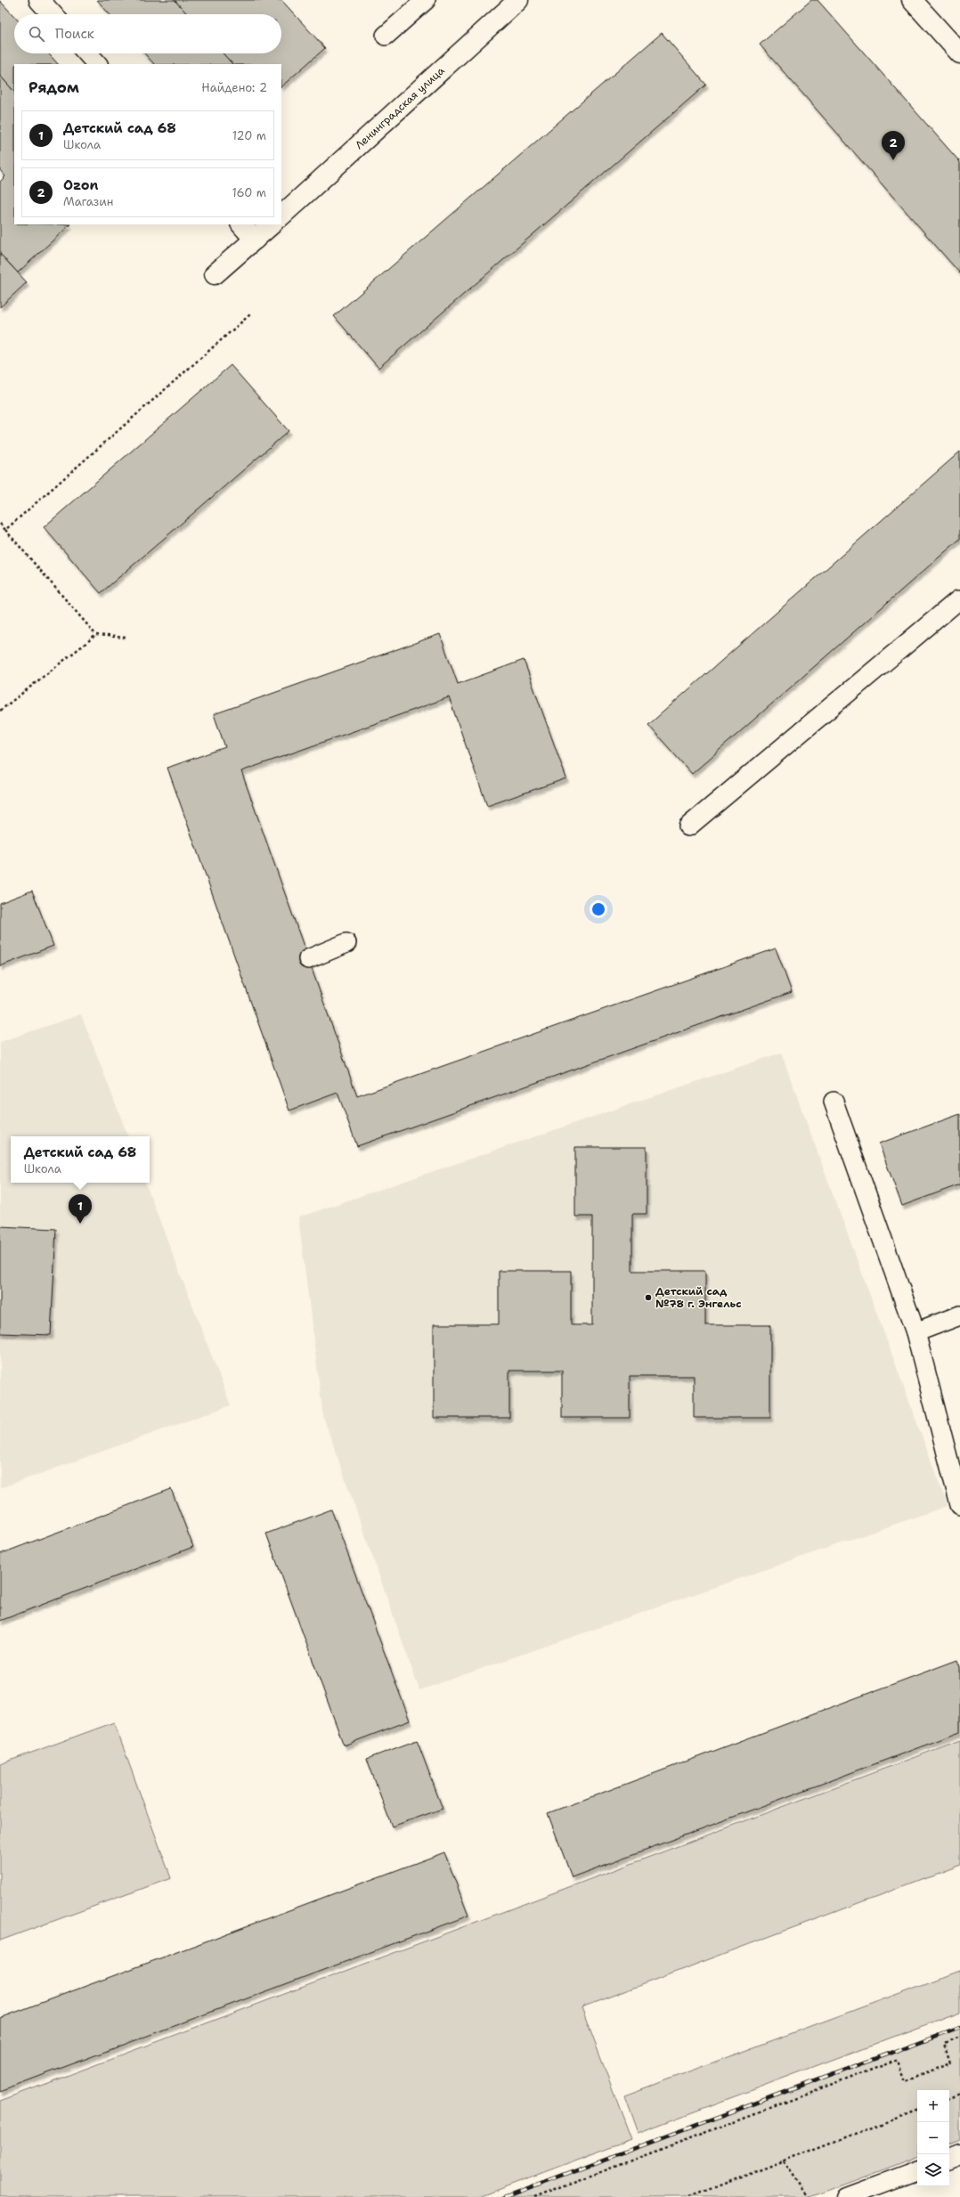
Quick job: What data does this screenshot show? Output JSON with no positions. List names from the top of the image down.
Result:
{
  "streets": {
    "street": ["Ленинградская улица"]
  },
  "places": ["Детский сад №78 г. Энгельс"],
  "page": {
    "search": "Поиск",
    "heading": ["Рядом", "Найдено: 2"],
    "list": [
      {
        "mark": "1",
        "name": "Детский сад 68",
        "note": "Школа",
        "value": "120 m"
      },
      {
        "mark": "2",
        "name": "Ozon",
        "note": "Магазин",
        "value": "160 m"
      }
    ],
    "pins": ["2", "1"],
    "popup": ["Детский сад 68", "Школа"],
    "map_buttons": ["+", "−"]
  }
}
